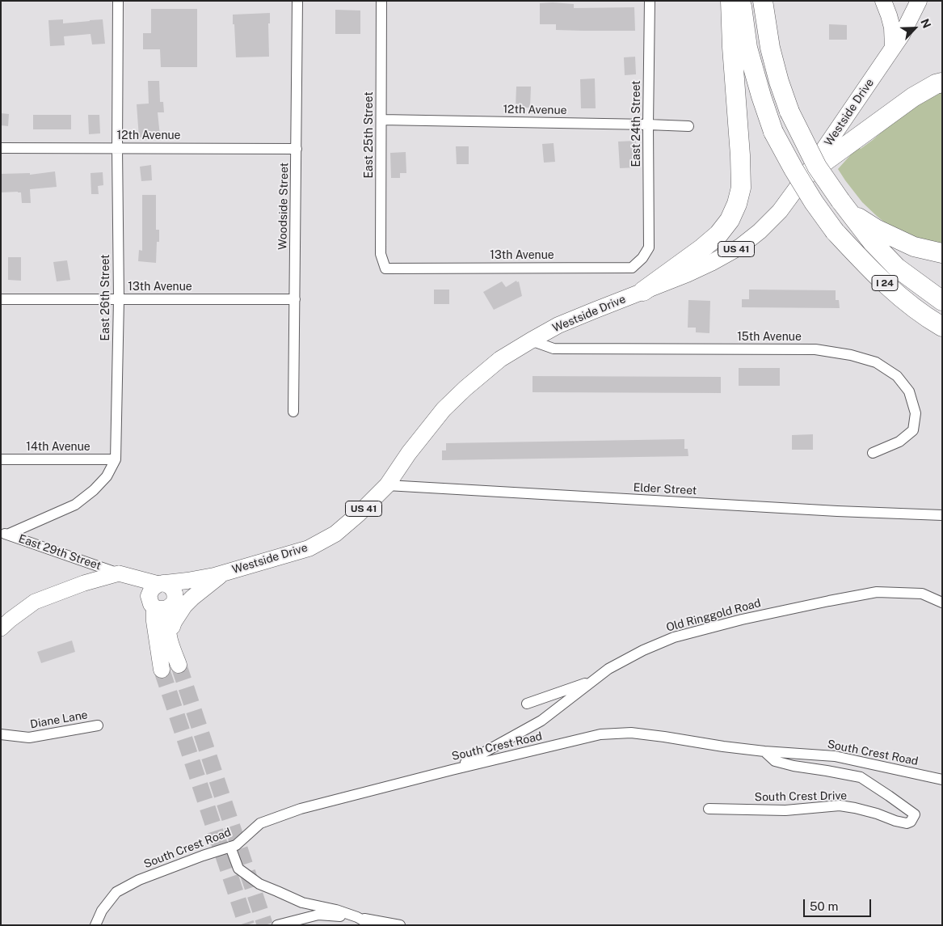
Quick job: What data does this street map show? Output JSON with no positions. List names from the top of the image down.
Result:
{
  "streets": {
    "highway": ["I 24"],
    "main road": ["Westside Drive", "US 41"],
    "street": [
      "12th Avenue",
      "East 24th Street",
      "East 25th Street",
      "Woodside Street",
      "13th Avenue",
      "East 26th Street",
      "15th Avenue",
      "14th Avenue",
      "Elder Street",
      "East 29th Street",
      "Old Ringgold Road",
      "Diane Lane",
      "South Crest Road",
      "South Crest Drive"
    ]
  },
  "crossings": [
    ["12th Avenue", "East 24th Street"],
    ["12th Avenue", "East 25th Street"],
    ["12th Avenue", "Woodside Street"],
    ["12th Avenue", "East 26th Street"],
    ["Westside Drive", "15th Avenue"],
    ["Westside Drive", "Elder Street"],
    ["Westside Drive", "East 29th Street"],
    ["East 24th Street", "13th Avenue"],
    ["East 25th Street", "13th Avenue"],
    ["Woodside Street", "13th Avenue"],
    ["13th Avenue", "East 26th Street"],
    ["East 26th Street", "14th Avenue"],
    ["East 26th Street", "East 29th Street"],
    ["Old Ringgold Road", "South Crest Road"],
    ["South Crest Road", "South Crest Drive"]
  ],
  "scale_bar": "50 m",
  "north": "top right"
}
